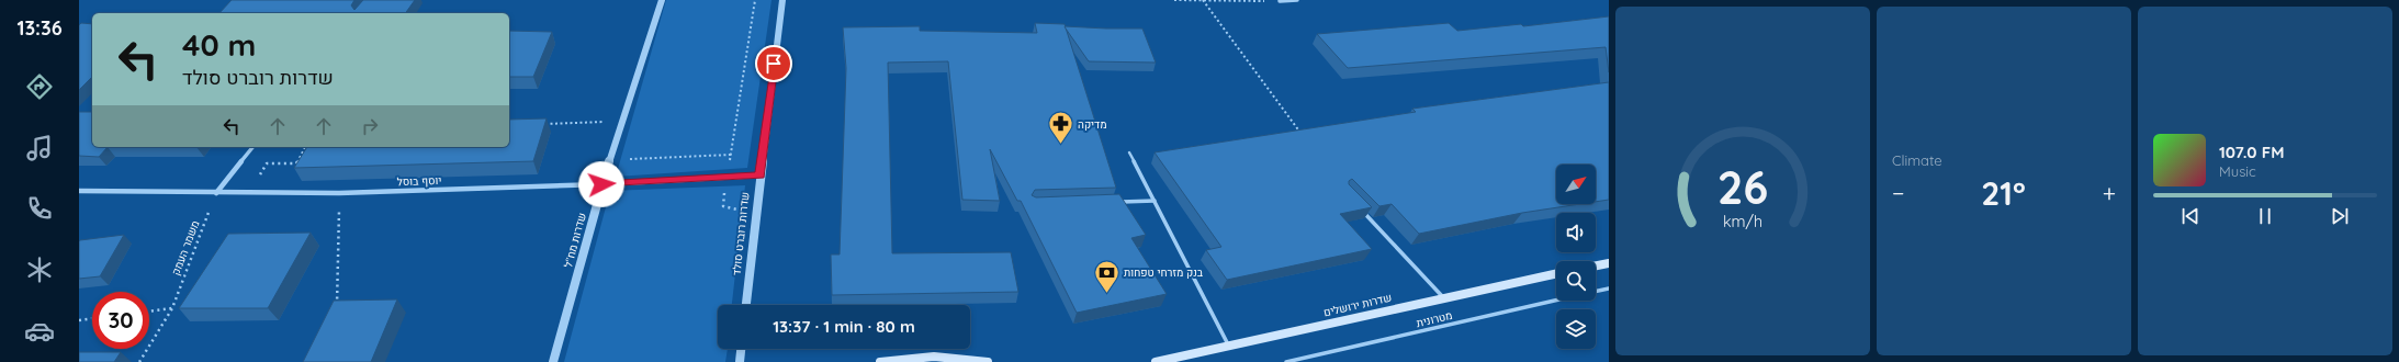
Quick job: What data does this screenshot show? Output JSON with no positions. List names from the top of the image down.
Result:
{
  "streets": {
    "main road": ["שדרות ירושלים"],
    "street": ["יוסף בוסל", "שדרות רוברט סולד", "שדרות מח\"ל"],
    "lane": ["מטרונית"],
    "path": ["משמר העמק"]
  },
  "crossings": [
    ["יוסף בוסל", "שדרות רוברט סולד"],
    ["יוסף בוסל", "שדרות מח\"ל"],
    ["יוסף בוסל", "משמר העמק"]
  ],
  "places": {
    "pharmacy": ["מדיקה"],
    "bank": ["בנק מזרחי טפחות"]
  },
  "north": "top right",
  "page": {
    "tabs": "13:36",
    "tile": "Climate",
    "turn": ["40 m", "שדרות רוברט סולד"],
    "song": ["107.0 FM", "Music"],
    "heat": ["−", "21°", "+"],
    "limit": "30",
    "trip": "13:37 · 1 min · 80 m",
    "gauge": ["26", "km/h"]
  }
}
